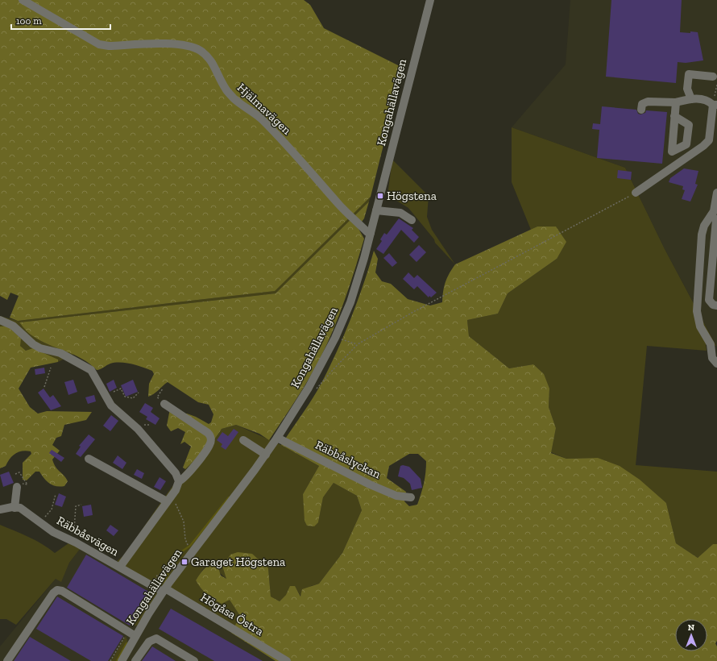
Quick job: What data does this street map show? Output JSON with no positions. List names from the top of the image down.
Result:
{
  "streets": {
    "street": [
      "Kongahällavägen",
      "Hjälmavägen",
      "Räbbåslyckan",
      "Räbbåsvägen",
      "Högåsa Östra"
    ]
  },
  "crossings": [
    ["Kongahällavägen", "Hjälmavägen"],
    ["Kongahällavägen", "Räbbåslyckan"],
    ["Kongahällavägen", "Räbbåsvägen"],
    ["Kongahällavägen", "Högåsa Östra"],
    ["Räbbåsvägen", "Högåsa Östra"]
  ],
  "places": {
    "transit": ["Högstena", "Garaget Högstena"]
  },
  "scale_bar": "100 m",
  "north": "top"
}
